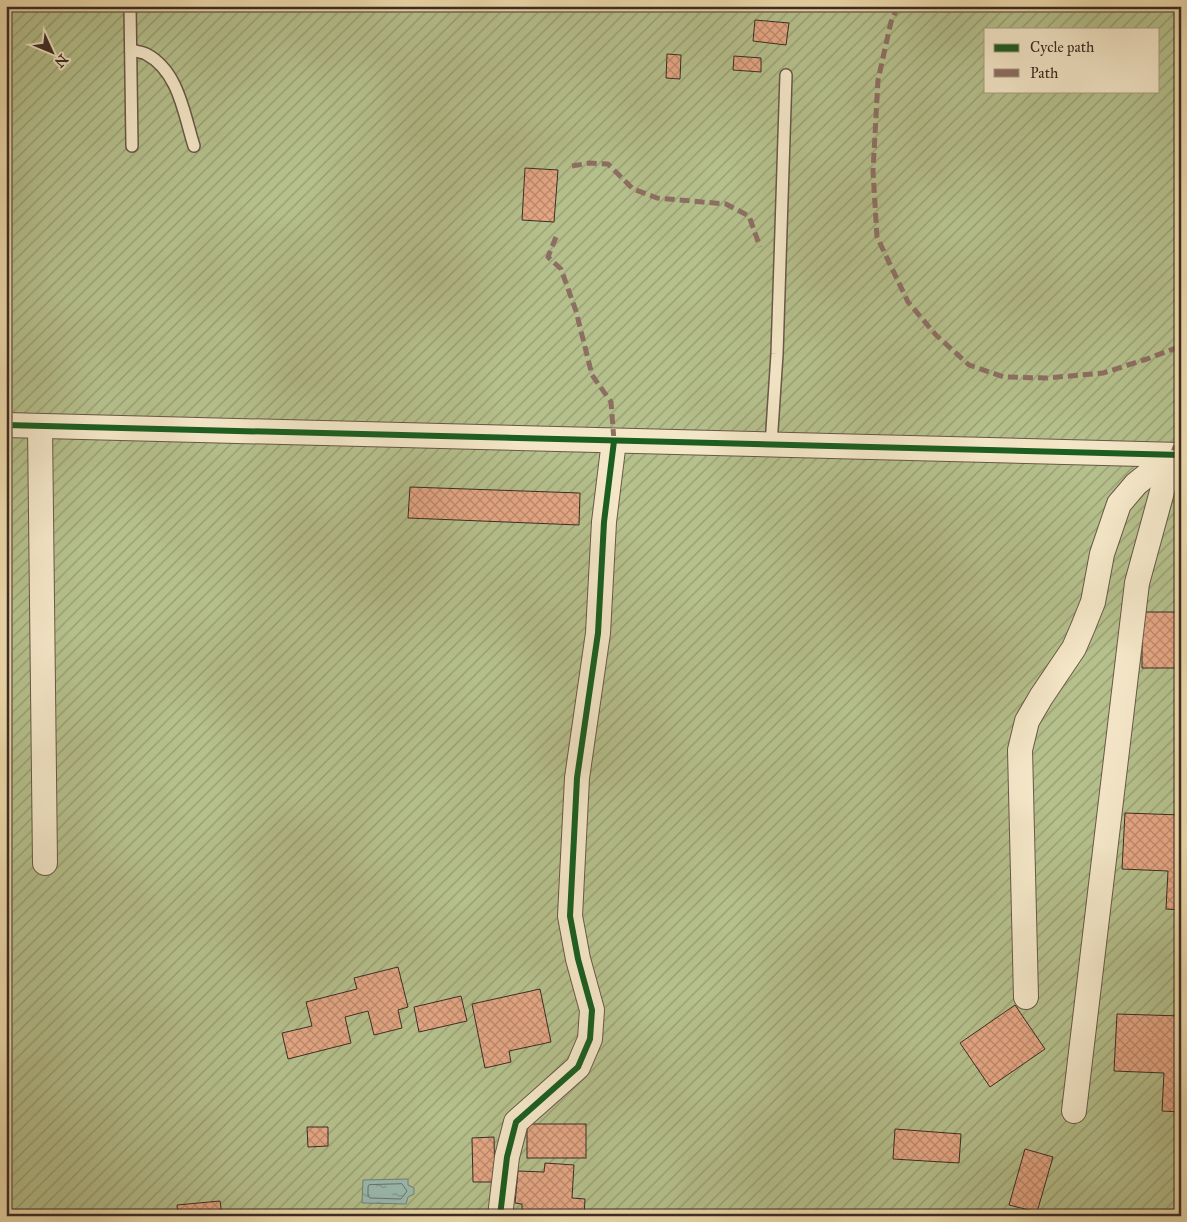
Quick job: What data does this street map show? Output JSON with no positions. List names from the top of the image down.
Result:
{
  "legend": ["Cycle path", "Path"],
  "north": "bottom right"
}
